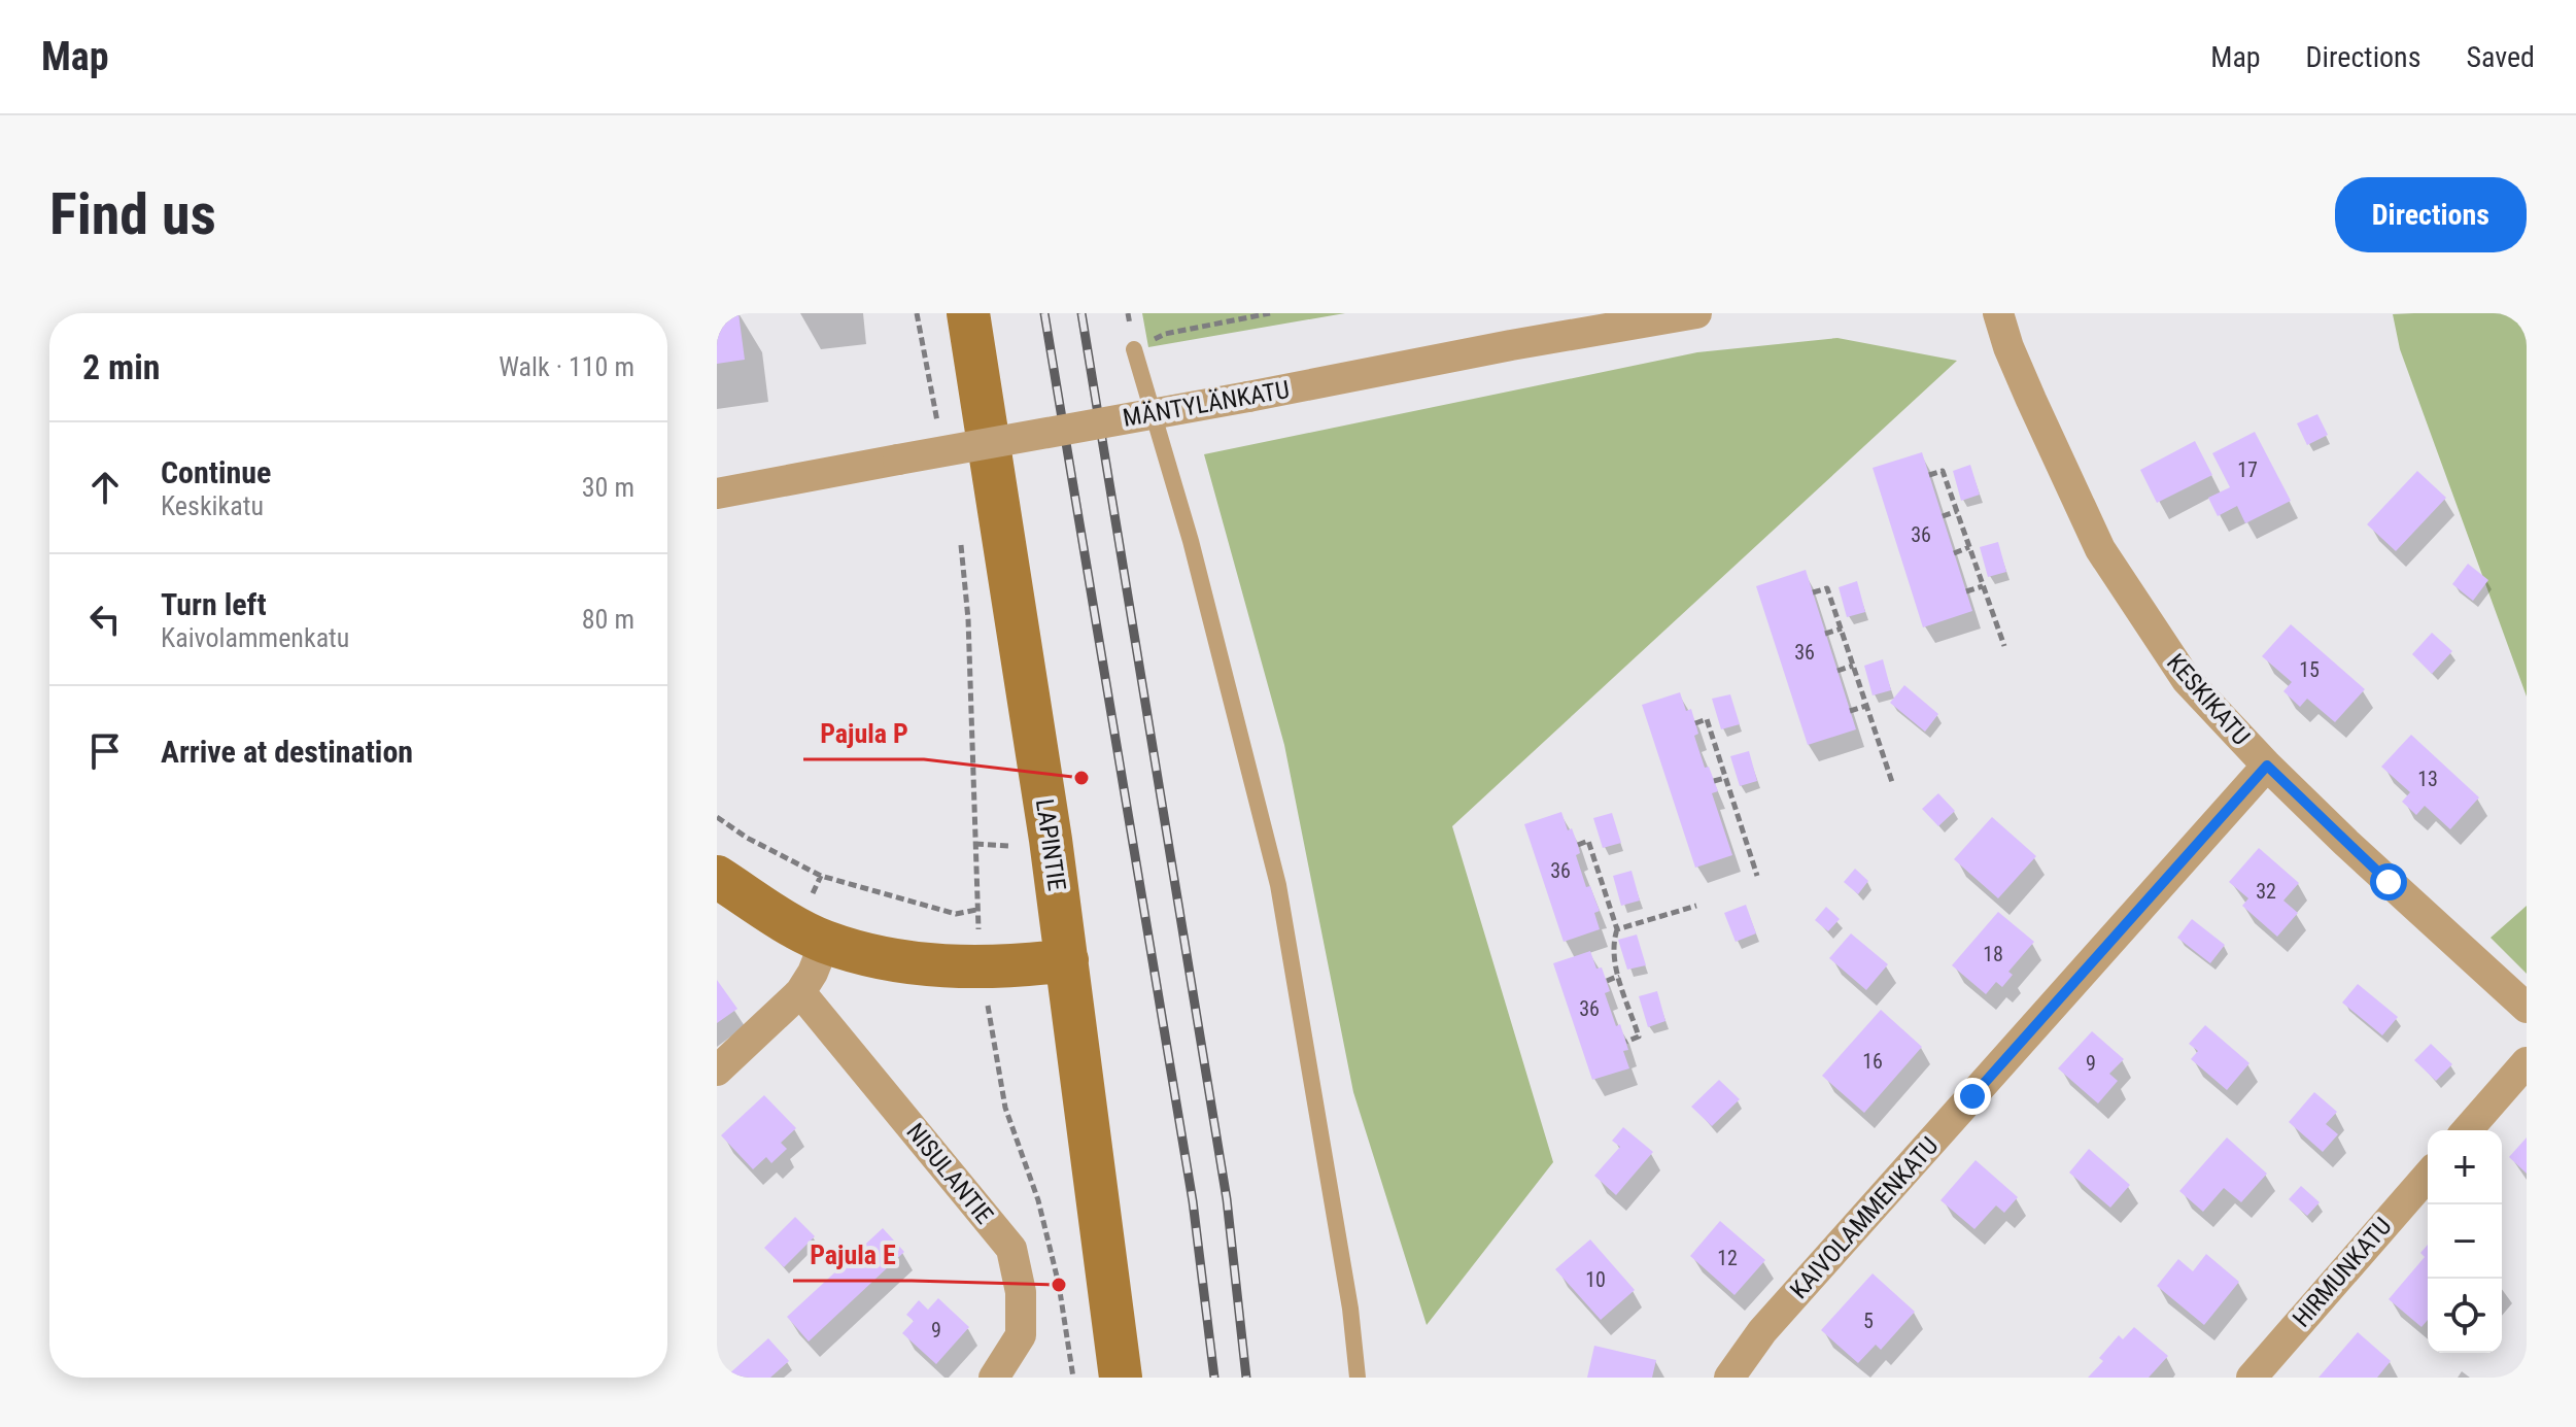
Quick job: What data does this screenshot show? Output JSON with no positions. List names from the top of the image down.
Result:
{
  "streets": {
    "main road": ["LAPINTIE"],
    "street": [
      "MÄNTYLÄNKATU",
      "KESKIKATU",
      "NISULANTIE",
      "KAIVOLAMMENKATU",
      "HIRMUNKATU"
    ]
  },
  "crossings": [
    ["KESKIKATU", "KAIVOLAMMENKATU"]
  ],
  "places": ["Pajula P", "Pajula E"],
  "house_numbers": [
    "17",
    "36",
    "36",
    "15",
    "13",
    "36",
    "32",
    "18",
    "36",
    "16",
    "9",
    "12",
    "10",
    "5",
    "9"
  ],
  "page": {
    "header": "Map",
    "nav": ["Map", "Directions", "Saved"],
    "buttons": "Directions",
    "title": "Find us",
    "heading": ["2 min", "Walk · 110 m"],
    "list": [
      ["Continue", "Keskikatu", "30 m"],
      ["Turn left", "Kaivolammenkatu", "80 m"],
      "Arrive at destination"
    ],
    "map_buttons": ["+", "−"]
  }
}
